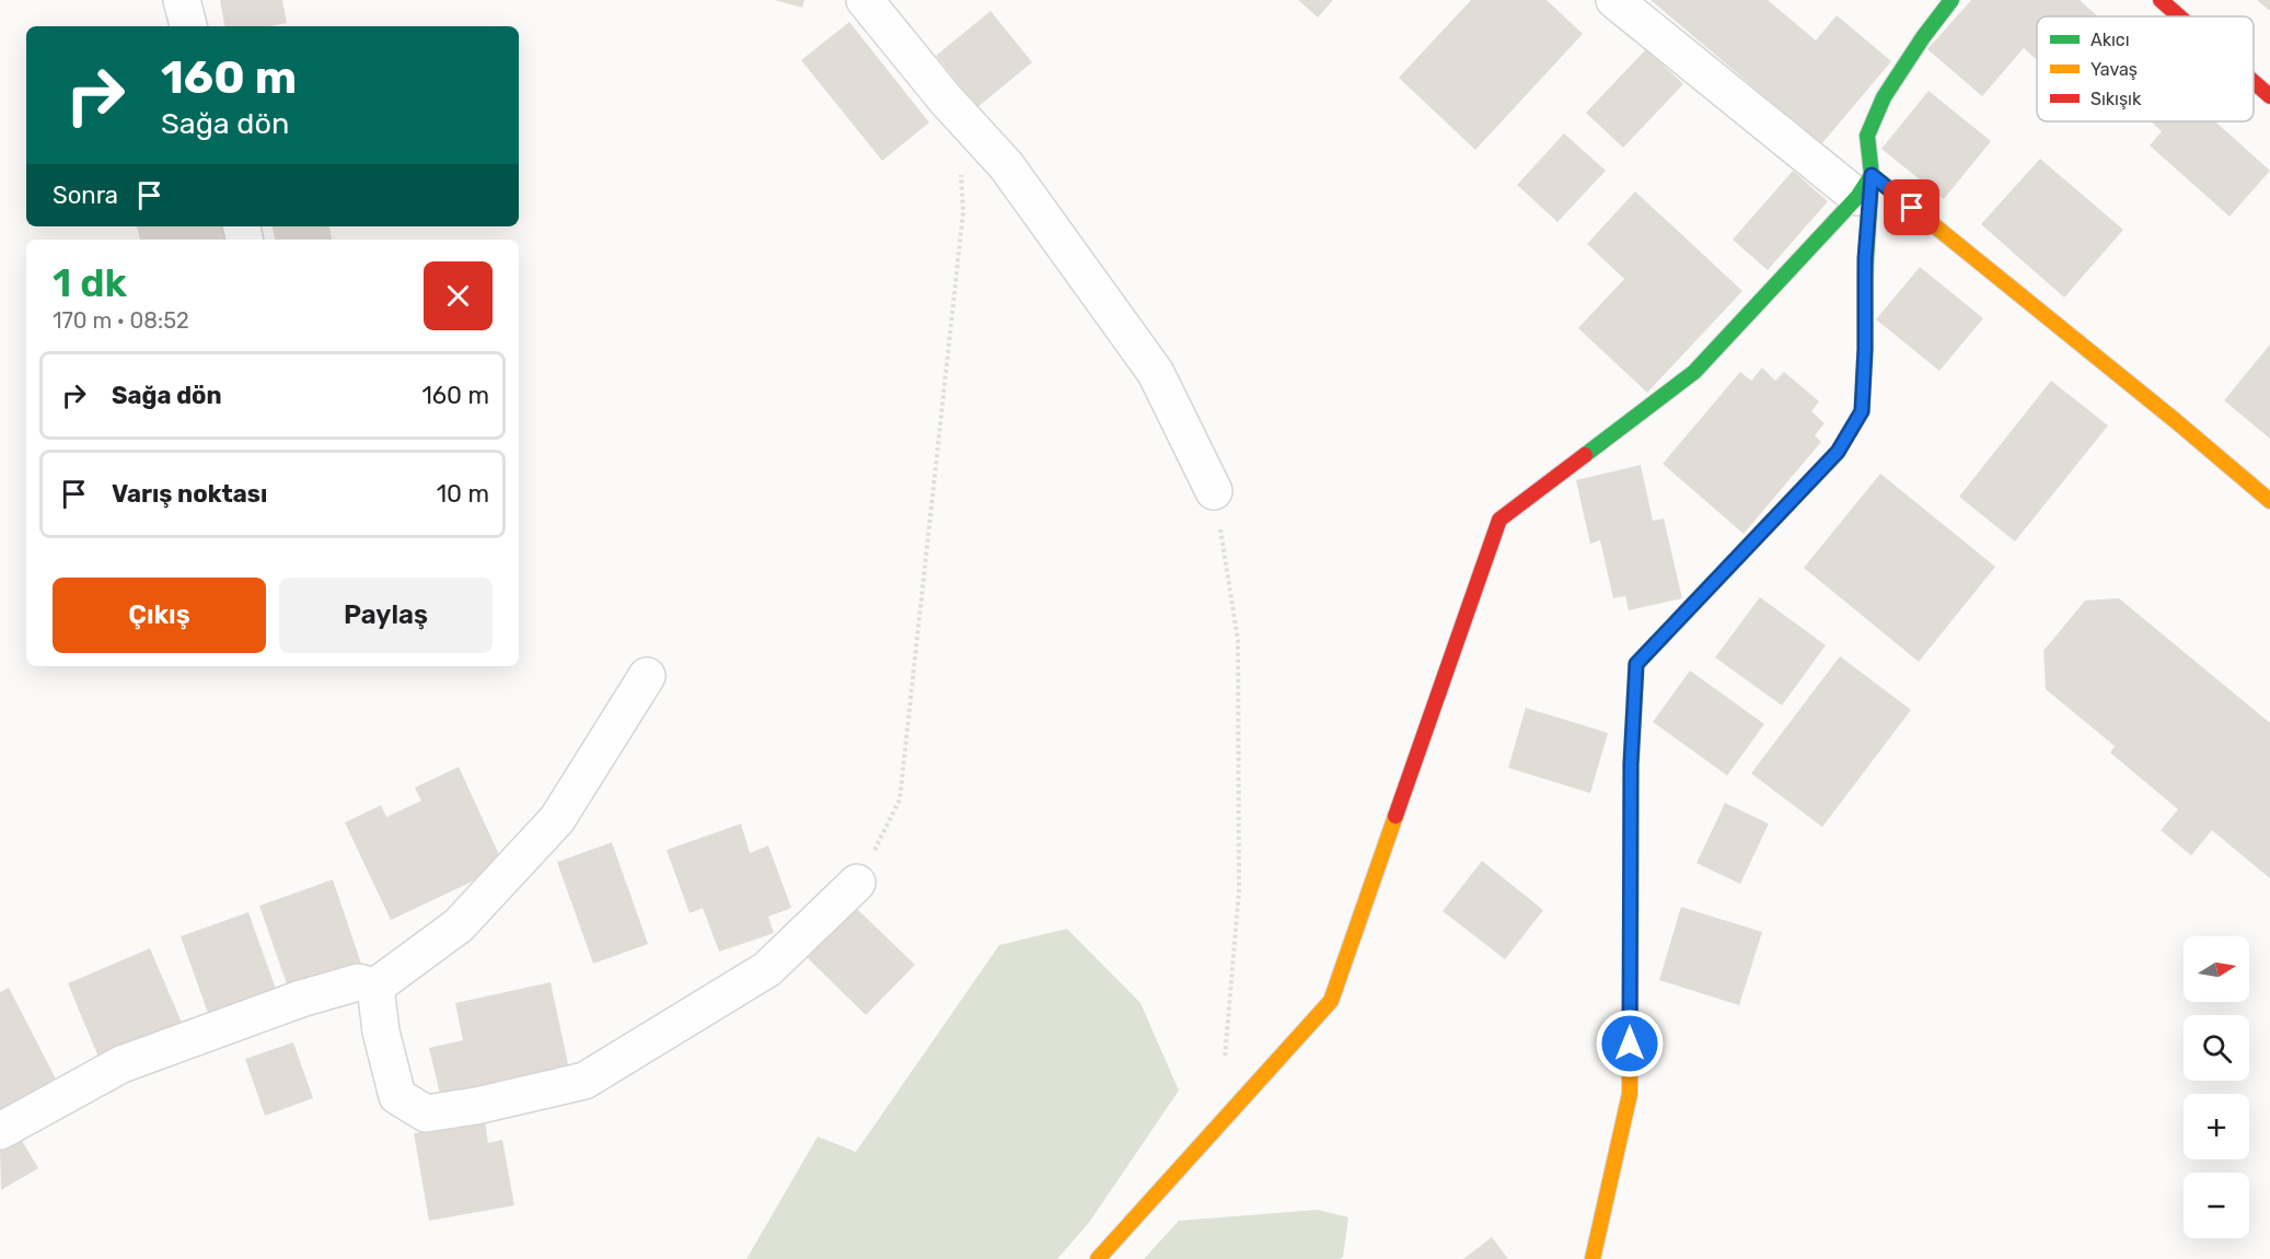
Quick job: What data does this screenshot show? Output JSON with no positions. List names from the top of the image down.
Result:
{
  "legend": ["Akıcı", "Yavaş", "Sıkışık"],
  "north": "right",
  "page": {
    "turn": ["160 m", "Sağa dön"],
    "then": "Sonra",
    "heading": ["1 dk", "170 m · 08:52"],
    "list": [
      {
        "name": "Sağa dön",
        "value": "160 m"
      },
      {
        "name": "Varış noktası",
        "value": "10 m"
      }
    ],
    "buttons": ["Çıkış", "Paylaş"],
    "map_buttons": ["+", "−"]
  }
}
